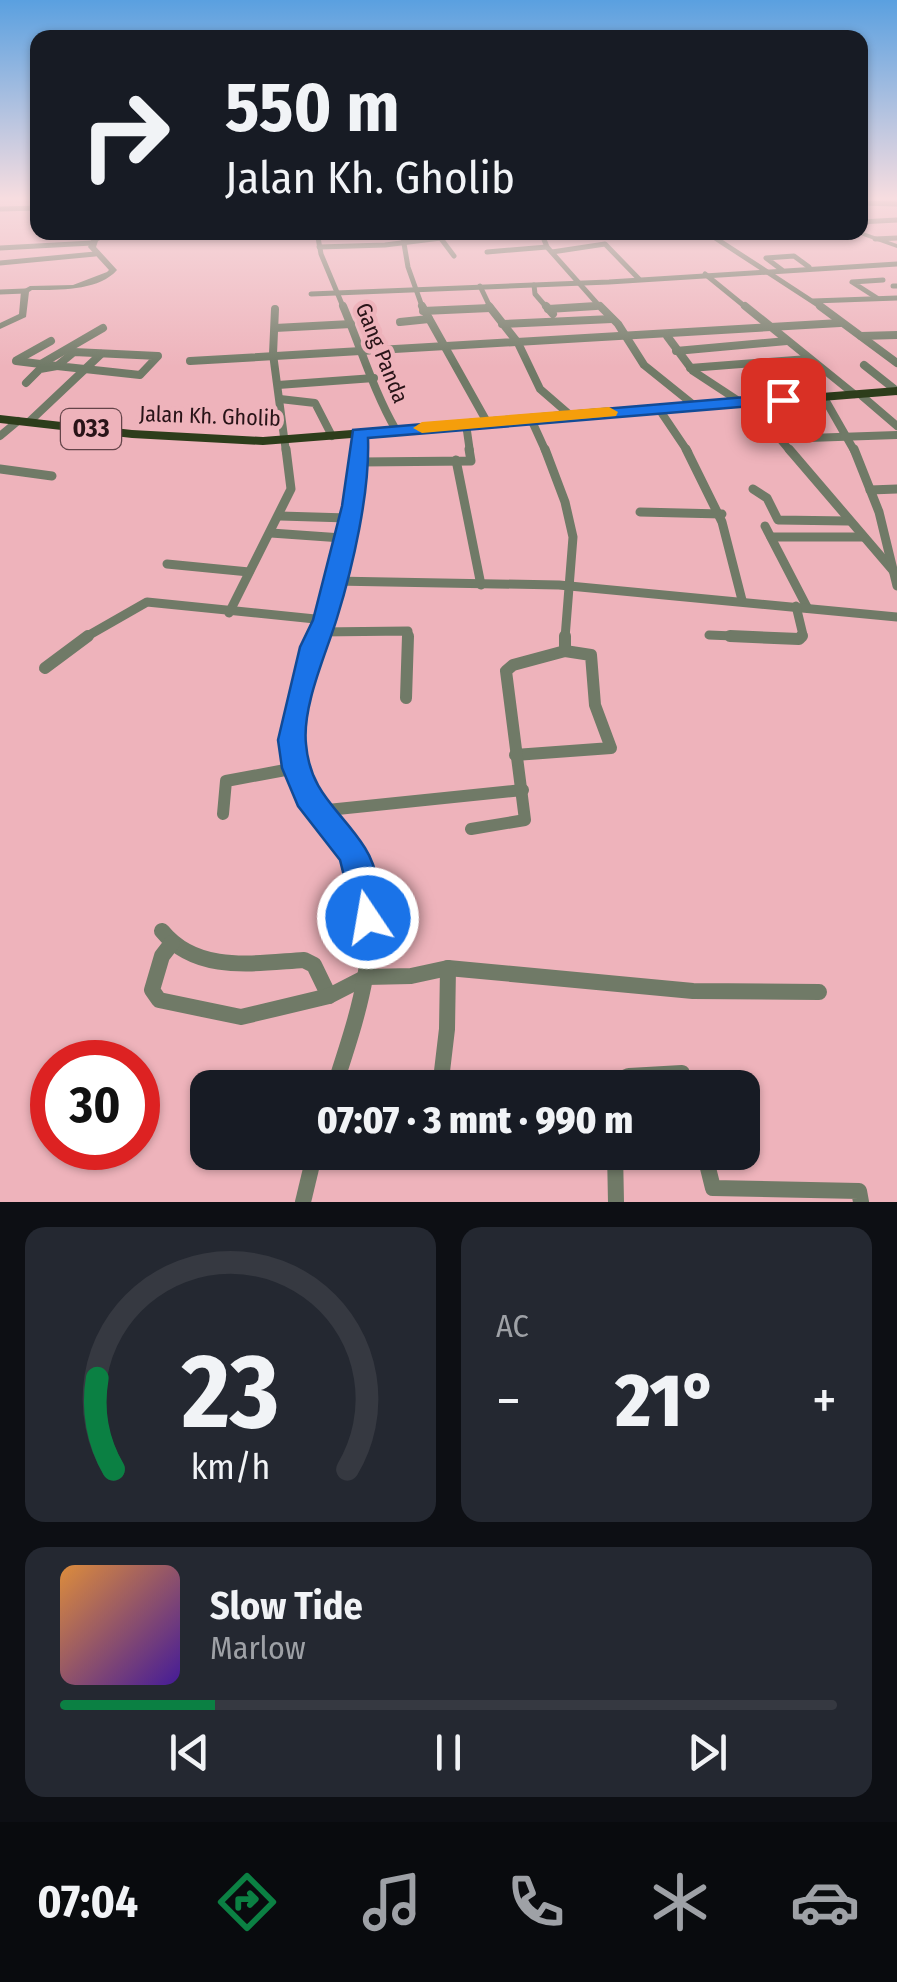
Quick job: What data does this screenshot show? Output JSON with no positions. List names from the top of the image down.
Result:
{
  "streets": {
    "main road": ["Jalan Kh. Gholib", "033"],
    "street": ["Gang Panda"]
  },
  "crossings": [
    ["Gang Panda", "Jalan Kh. Gholib"]
  ],
  "page": {
    "turn": ["550 m", "Jalan Kh. Gholib"],
    "limit": "30",
    "trip": "07:07 · 3 mnt · 990 m",
    "tile": "AC",
    "heat": ["−", "21°", "+"],
    "song": ["Slow Tide", "Marlow"],
    "tabs": "07:04",
    "gauge": ["23", "km/h"]
  }
}
